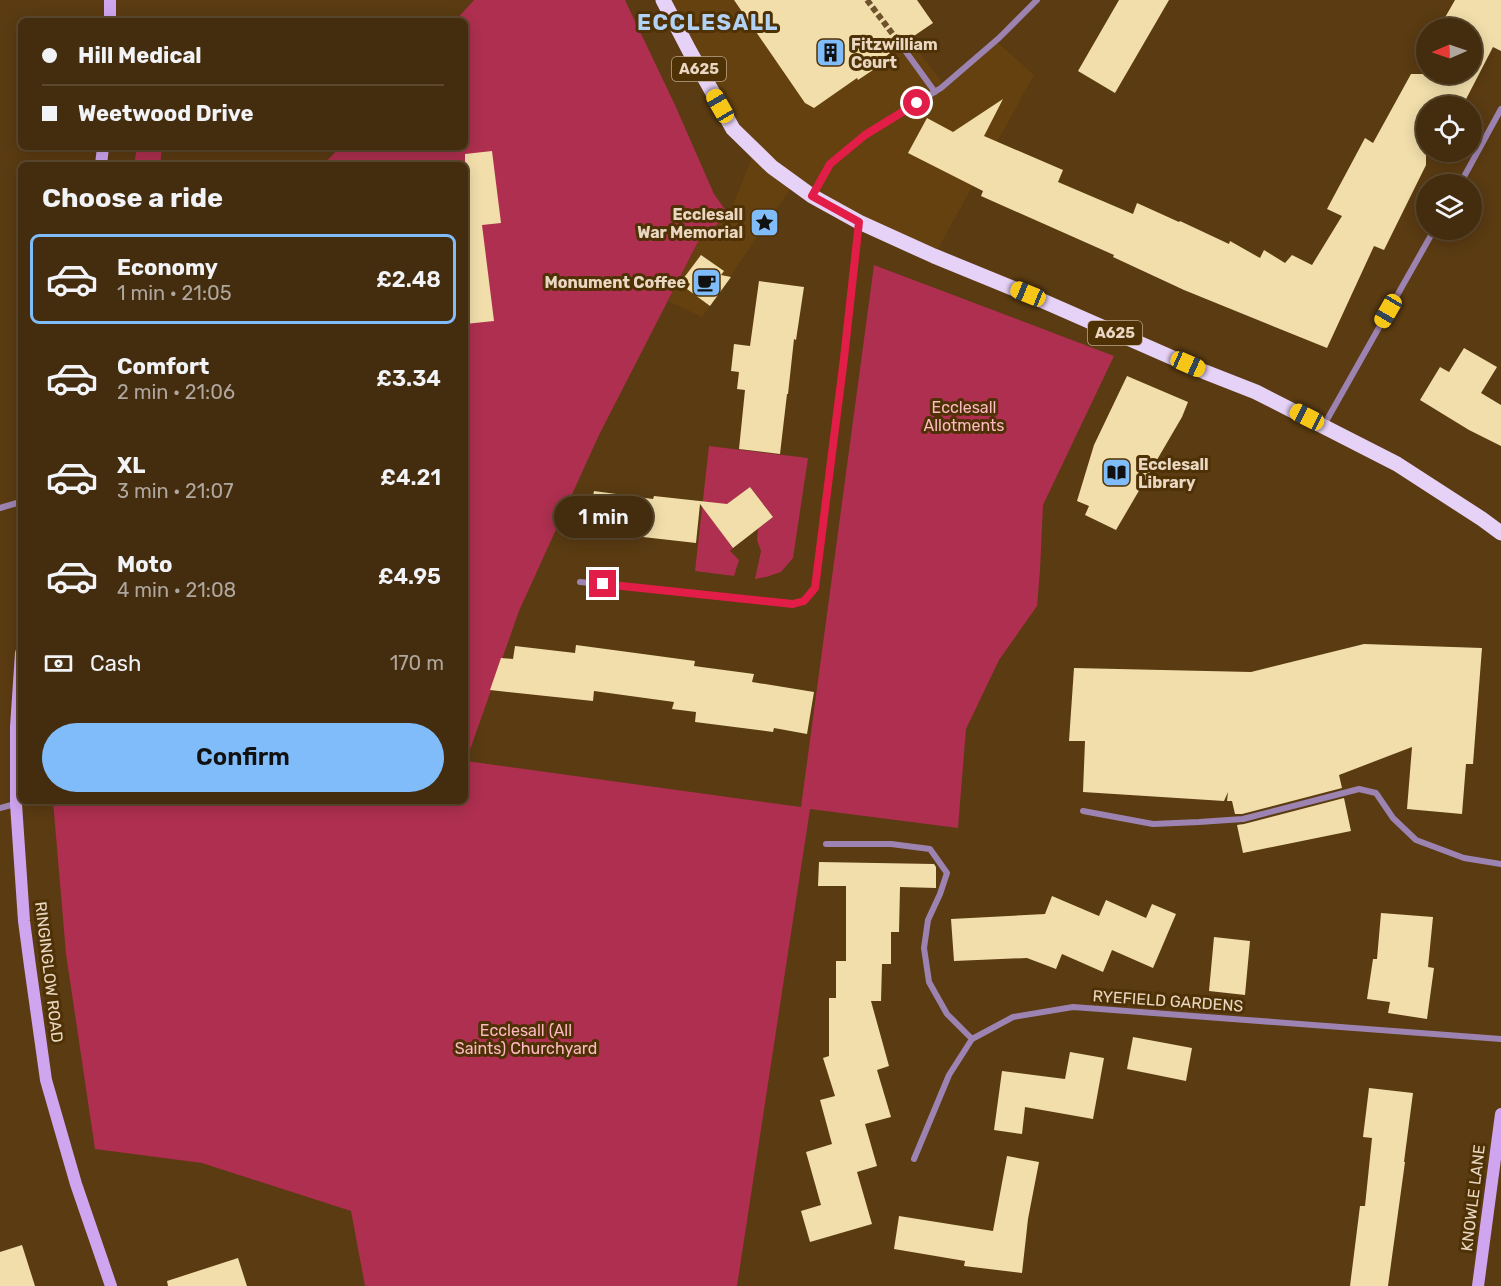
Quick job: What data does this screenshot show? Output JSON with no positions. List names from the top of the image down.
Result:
{
  "streets": {
    "main road": ["A625"],
    "street": ["RINGINGLOW ROAD", "RYEFIELD GARDENS", "KNOWLE LANE"]
  },
  "districts": ["ECCLESALL"],
  "parks": ["Ecclesall Allotments", "Ecclesall (All Saints) Churchyard"],
  "places": {
    "building": ["Fitzwilliam Court"],
    "place": ["Ecclesall War Memorial"],
    "cafe": ["Monument Coffee"],
    "library": ["Ecclesall Library"]
  },
  "north": "left",
  "page": {
    "banner": ["Hill Medical", "Weetwood Drive"],
    "heading": "Choose a ride",
    "list": [
      {
        "name": "Economy",
        "note": "1 min · 21:05",
        "value": "£2.48"
      },
      {
        "name": "Comfort",
        "note": "2 min · 21:06",
        "value": "£3.34"
      },
      {
        "name": "XL",
        "note": "3 min · 21:07",
        "value": "£4.21"
      },
      {
        "name": "Moto",
        "note": "4 min · 21:08",
        "value": "£4.95"
      }
    ],
    "bubble": "1 min",
    "pay": ["Cash", "170 m"],
    "buttons": "Confirm"
  }
}
